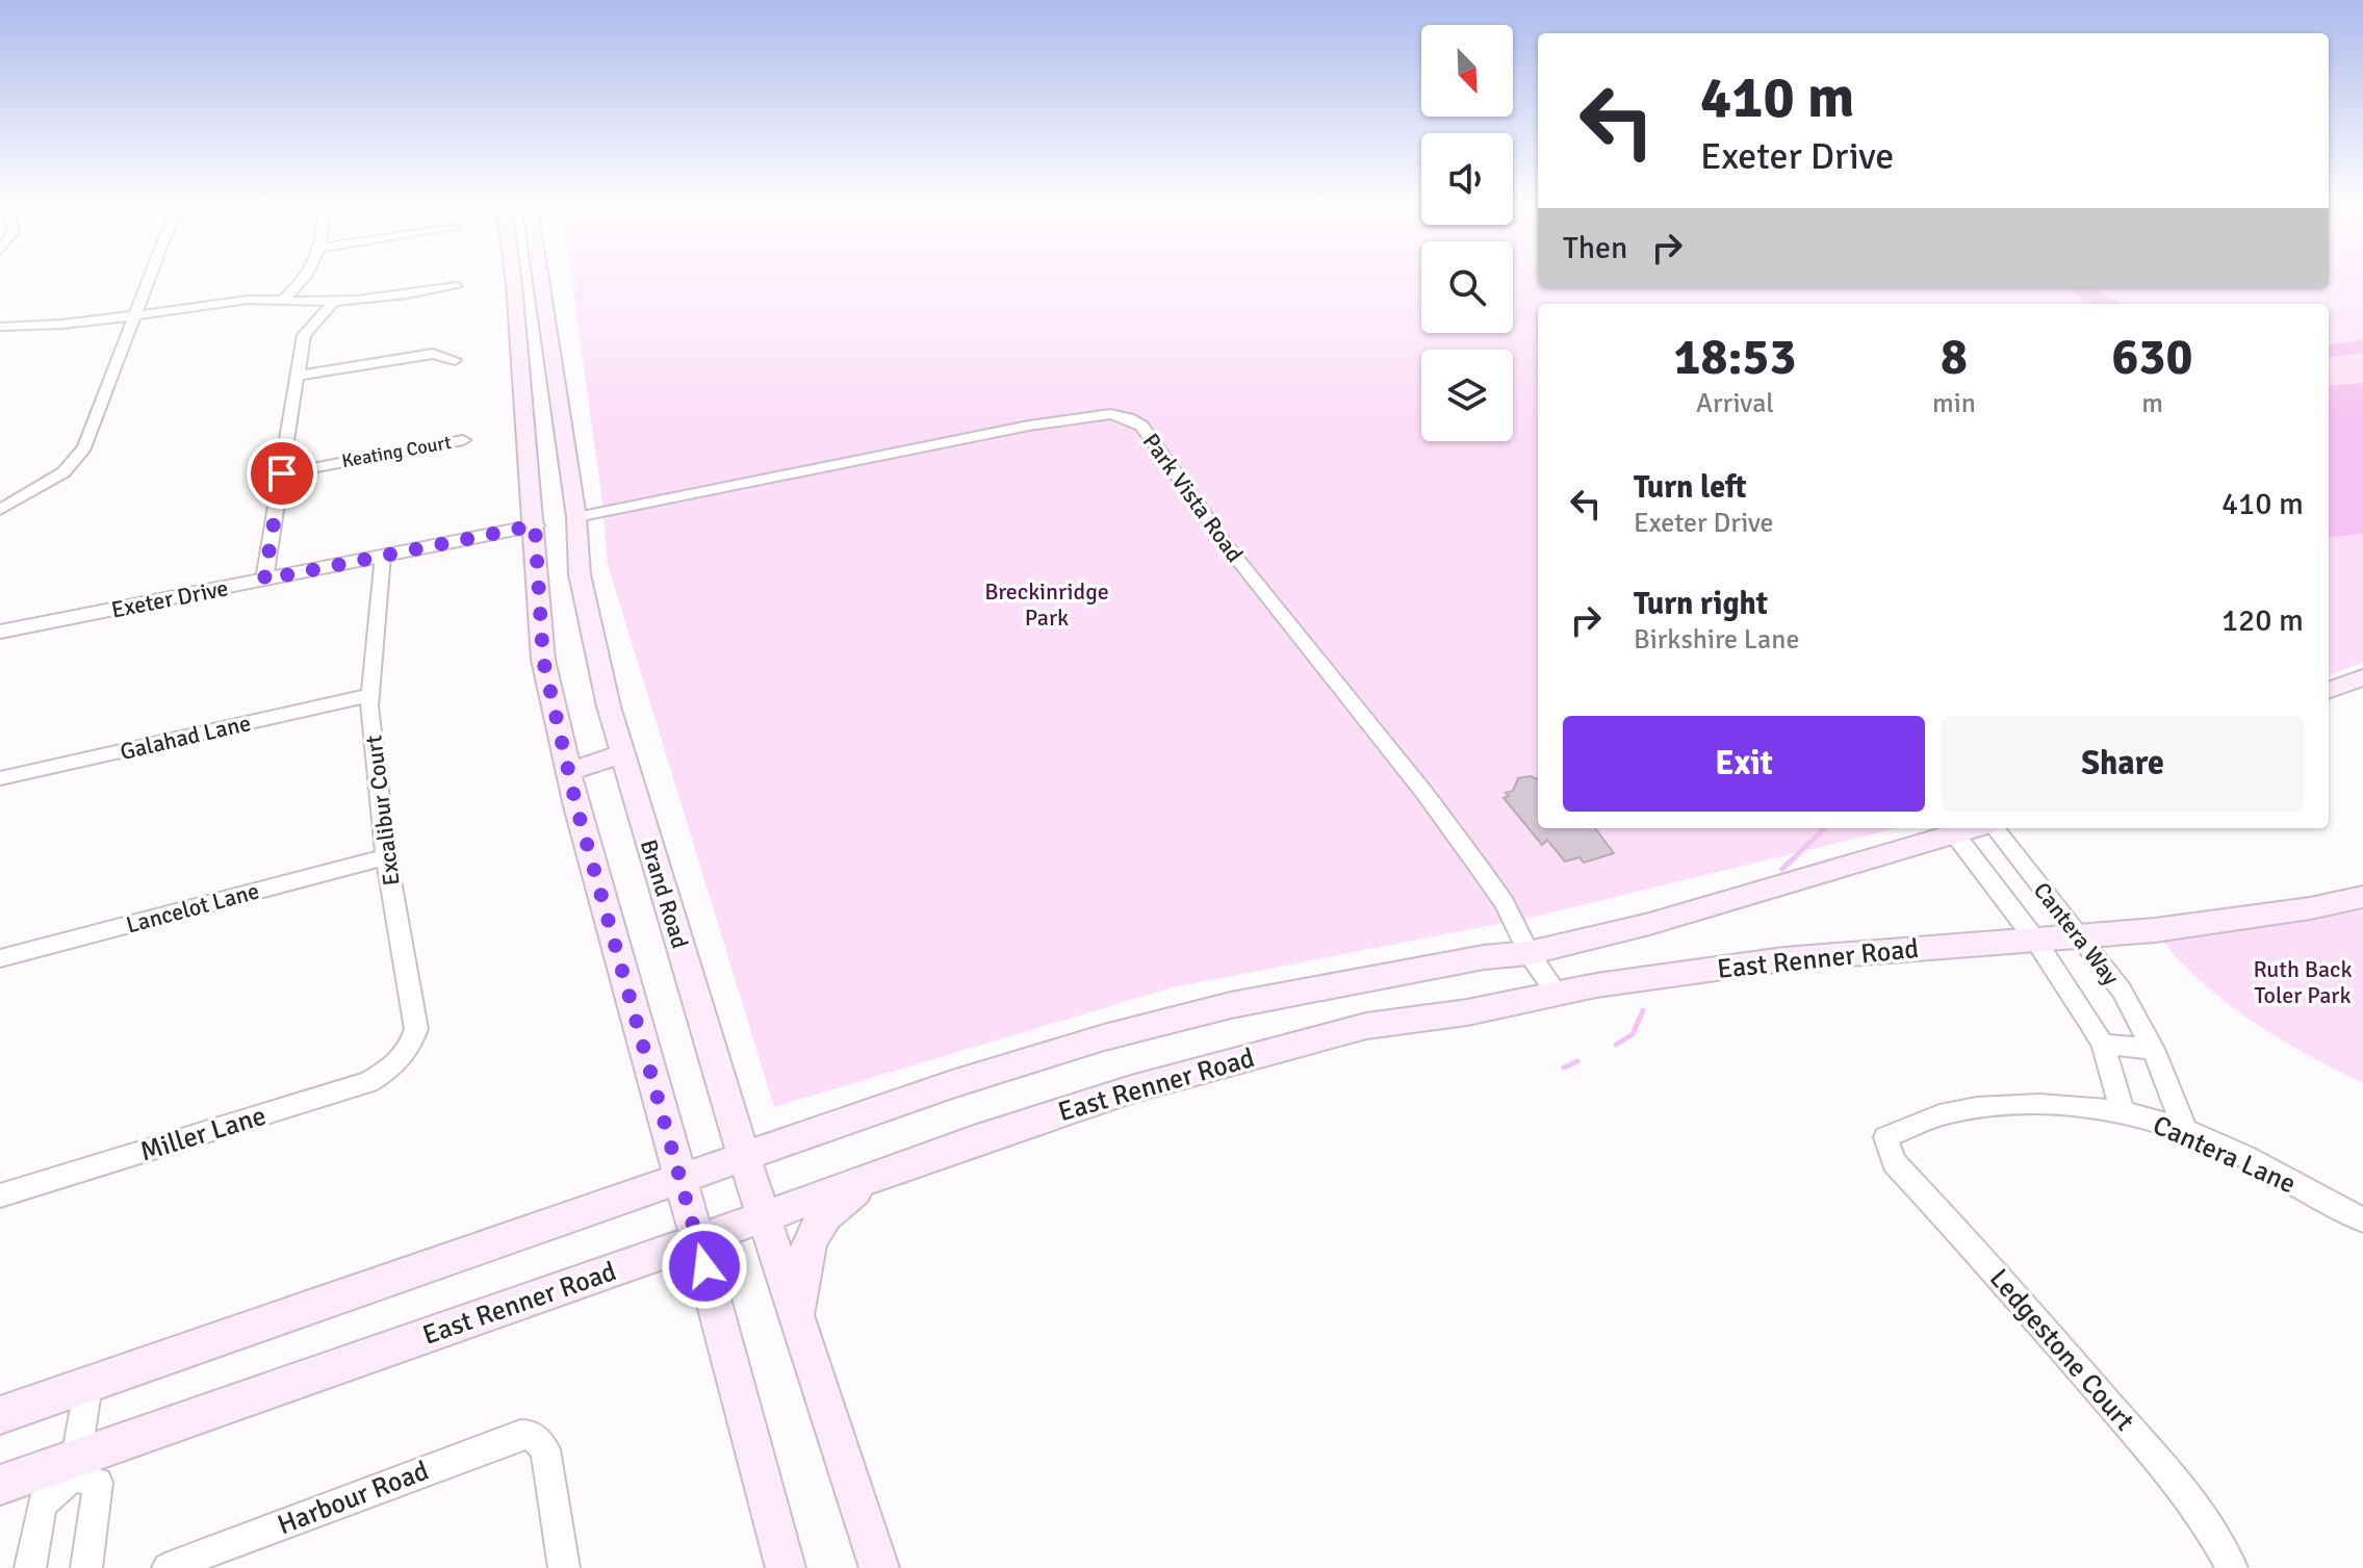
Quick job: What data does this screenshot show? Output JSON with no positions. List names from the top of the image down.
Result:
{
  "streets": {
    "main road": ["Brand Road", "East Renner Road"],
    "street": [
      "Keating Court",
      "Park Vista Road",
      "Exeter Drive",
      "Galahad Lane",
      "Excalibur Court",
      "Lancelot Lane",
      "Cantera Way",
      "Miller Lane",
      "Cantera Lane",
      "Ledgestone Court",
      "Harbour Road"
    ]
  },
  "crossings": [
    ["Park Vista Road", "Exeter Drive"],
    ["Park Vista Road", "Brand Road"],
    ["Park Vista Road", "East Renner Road"],
    ["Exeter Drive", "Excalibur Court"],
    ["Exeter Drive", "Brand Road"],
    ["Galahad Lane", "Excalibur Court"],
    ["Excalibur Court", "Lancelot Lane"],
    ["Excalibur Court", "Miller Lane"],
    ["Brand Road", "East Renner Road"],
    ["Cantera Way", "East Renner Road"],
    ["Cantera Way", "Cantera Lane"],
    ["Cantera Lane", "Ledgestone Court"]
  ],
  "parks": ["Breckinridge Park", "Ruth Back Toler Park"],
  "north": "bottom right",
  "page": {
    "turn": ["410 m", "Exeter Drive"],
    "then": "Then",
    "eta": [
      "18:53",
      "Arrival",
      "8",
      "min",
      "630",
      "m"
    ],
    "list": [
      {
        "name": "Turn left",
        "note": "Exeter Drive",
        "value": "410 m"
      },
      {
        "name": "Turn right",
        "note": "Birkshire Lane",
        "value": "120 m"
      }
    ],
    "buttons": ["Exit", "Share"]
  }
}
